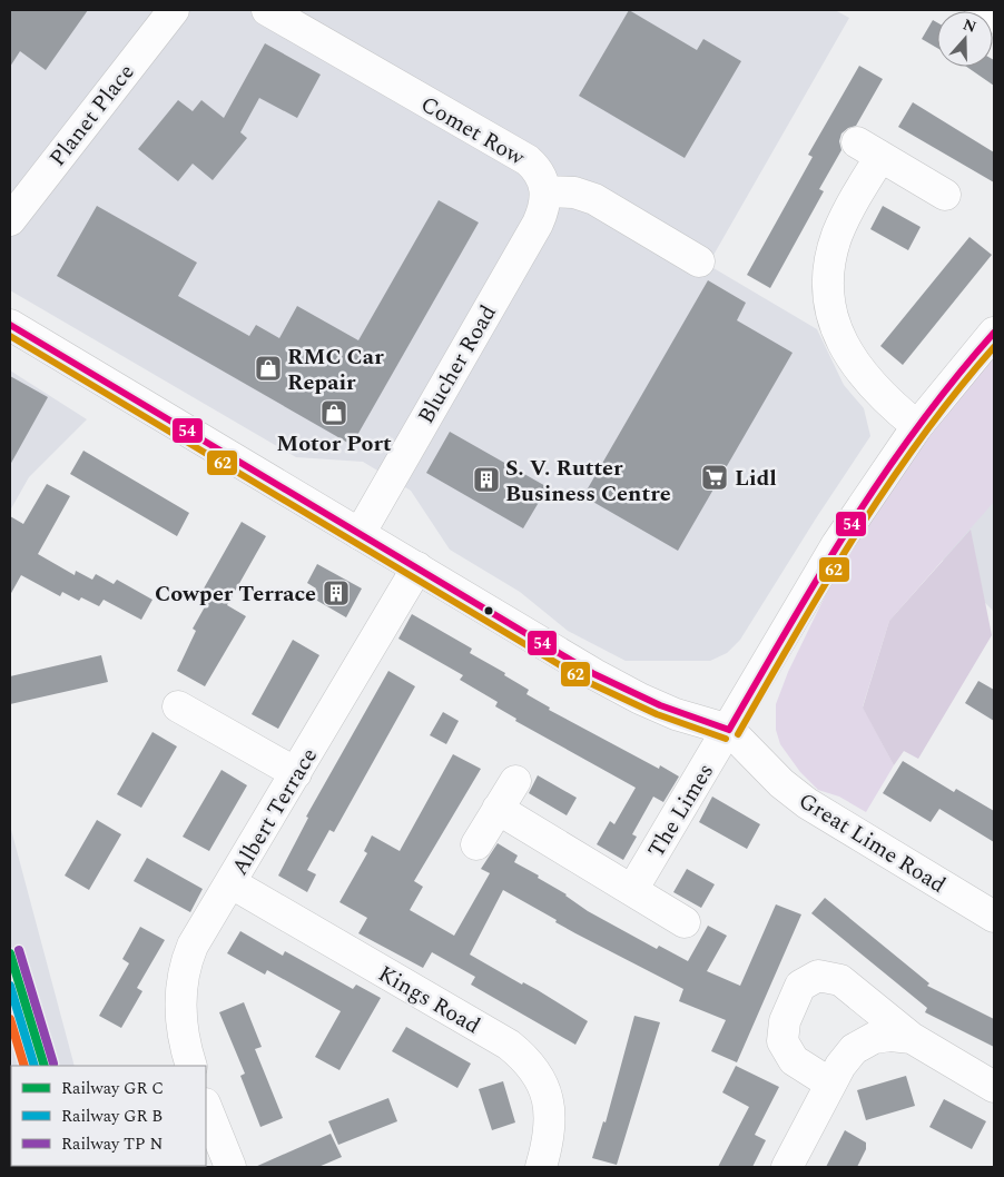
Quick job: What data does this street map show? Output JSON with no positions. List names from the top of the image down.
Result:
{
  "streets": {
    "street": [
      "Planet Place",
      "Comet Row",
      "Blucher Road",
      "The Limes",
      "Albert Terrace",
      "Great Lime Road",
      "Kings Road"
    ]
  },
  "crossings": [
    ["Comet Row", "Blucher Road"],
    ["Blucher Road", "Great Lime Road"],
    ["The Limes", "Great Lime Road"],
    ["Albert Terrace", "Great Lime Road"],
    ["Albert Terrace", "Kings Road"]
  ],
  "places": {
    "shop": ["RMC Car Repair", "Motor Port"],
    "supermarket": ["Lidl"],
    "building": ["S. V. Rutter Business Centre", "Cowper Terrace"]
  },
  "lines": ["transit line 54", "transit line 62"],
  "legend": ["Railway GR C", "Railway GR B", "Railway TP N"],
  "north": "top"
}
